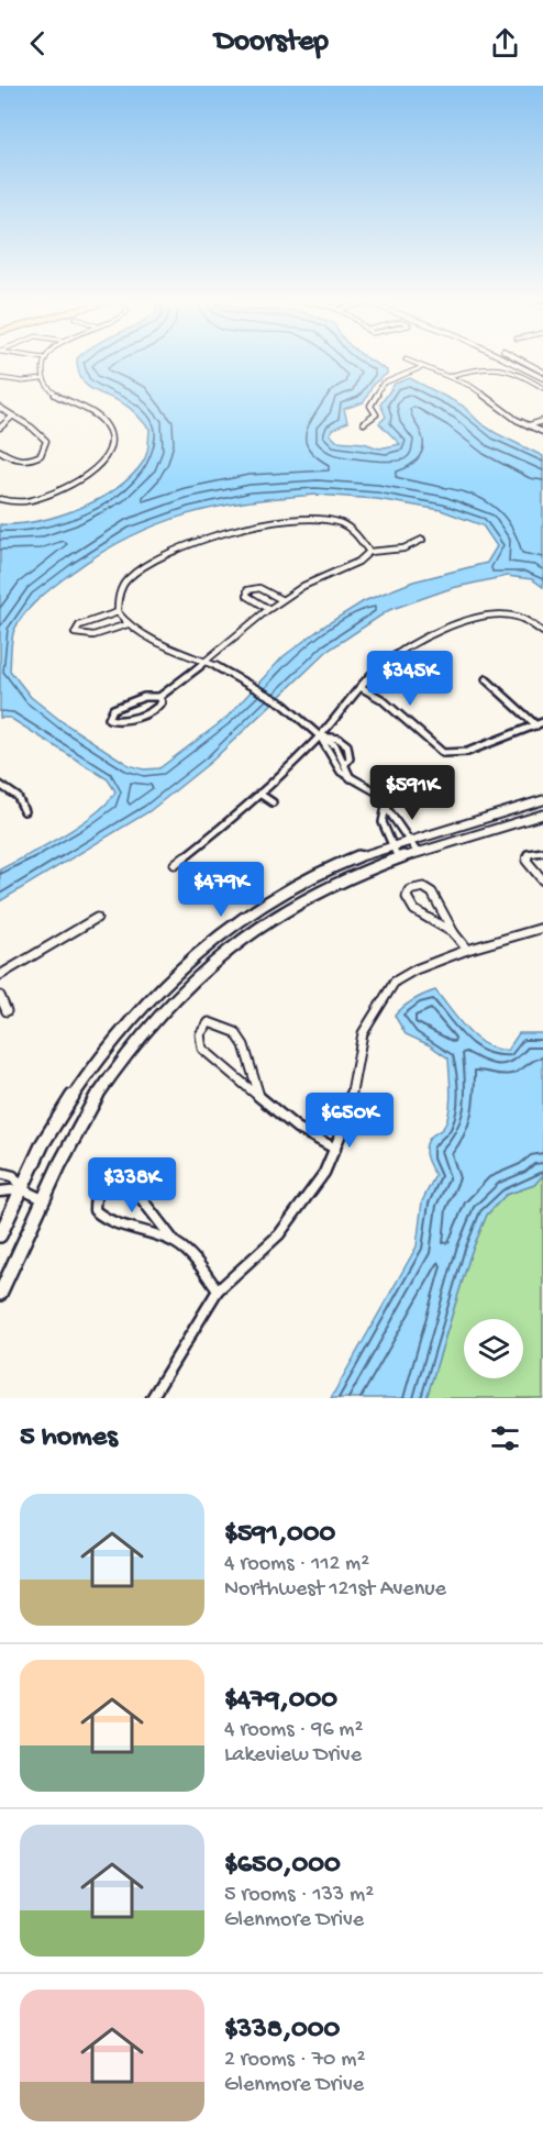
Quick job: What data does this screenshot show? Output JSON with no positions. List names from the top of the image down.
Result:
{
  "page": {
    "header": "Doorstep",
    "price": [
      "$345K",
      "$591K",
      "$479K",
      "$650K",
      "$338K"
    ],
    "heading": "5 homes",
    "list": [
      {
        "name": "$591,000",
        "note": "4 rooms · 112 m² · Northwest 121st Avenue"
      },
      {
        "name": "$479,000",
        "note": "4 rooms · 96 m² · Lakeview Drive"
      },
      {
        "name": "$650,000",
        "note": "5 rooms · 133 m² · Glenmore Drive"
      },
      {
        "name": "$338,000",
        "note": "2 rooms · 70 m² · Glenmore Drive"
      }
    ]
  }
}
